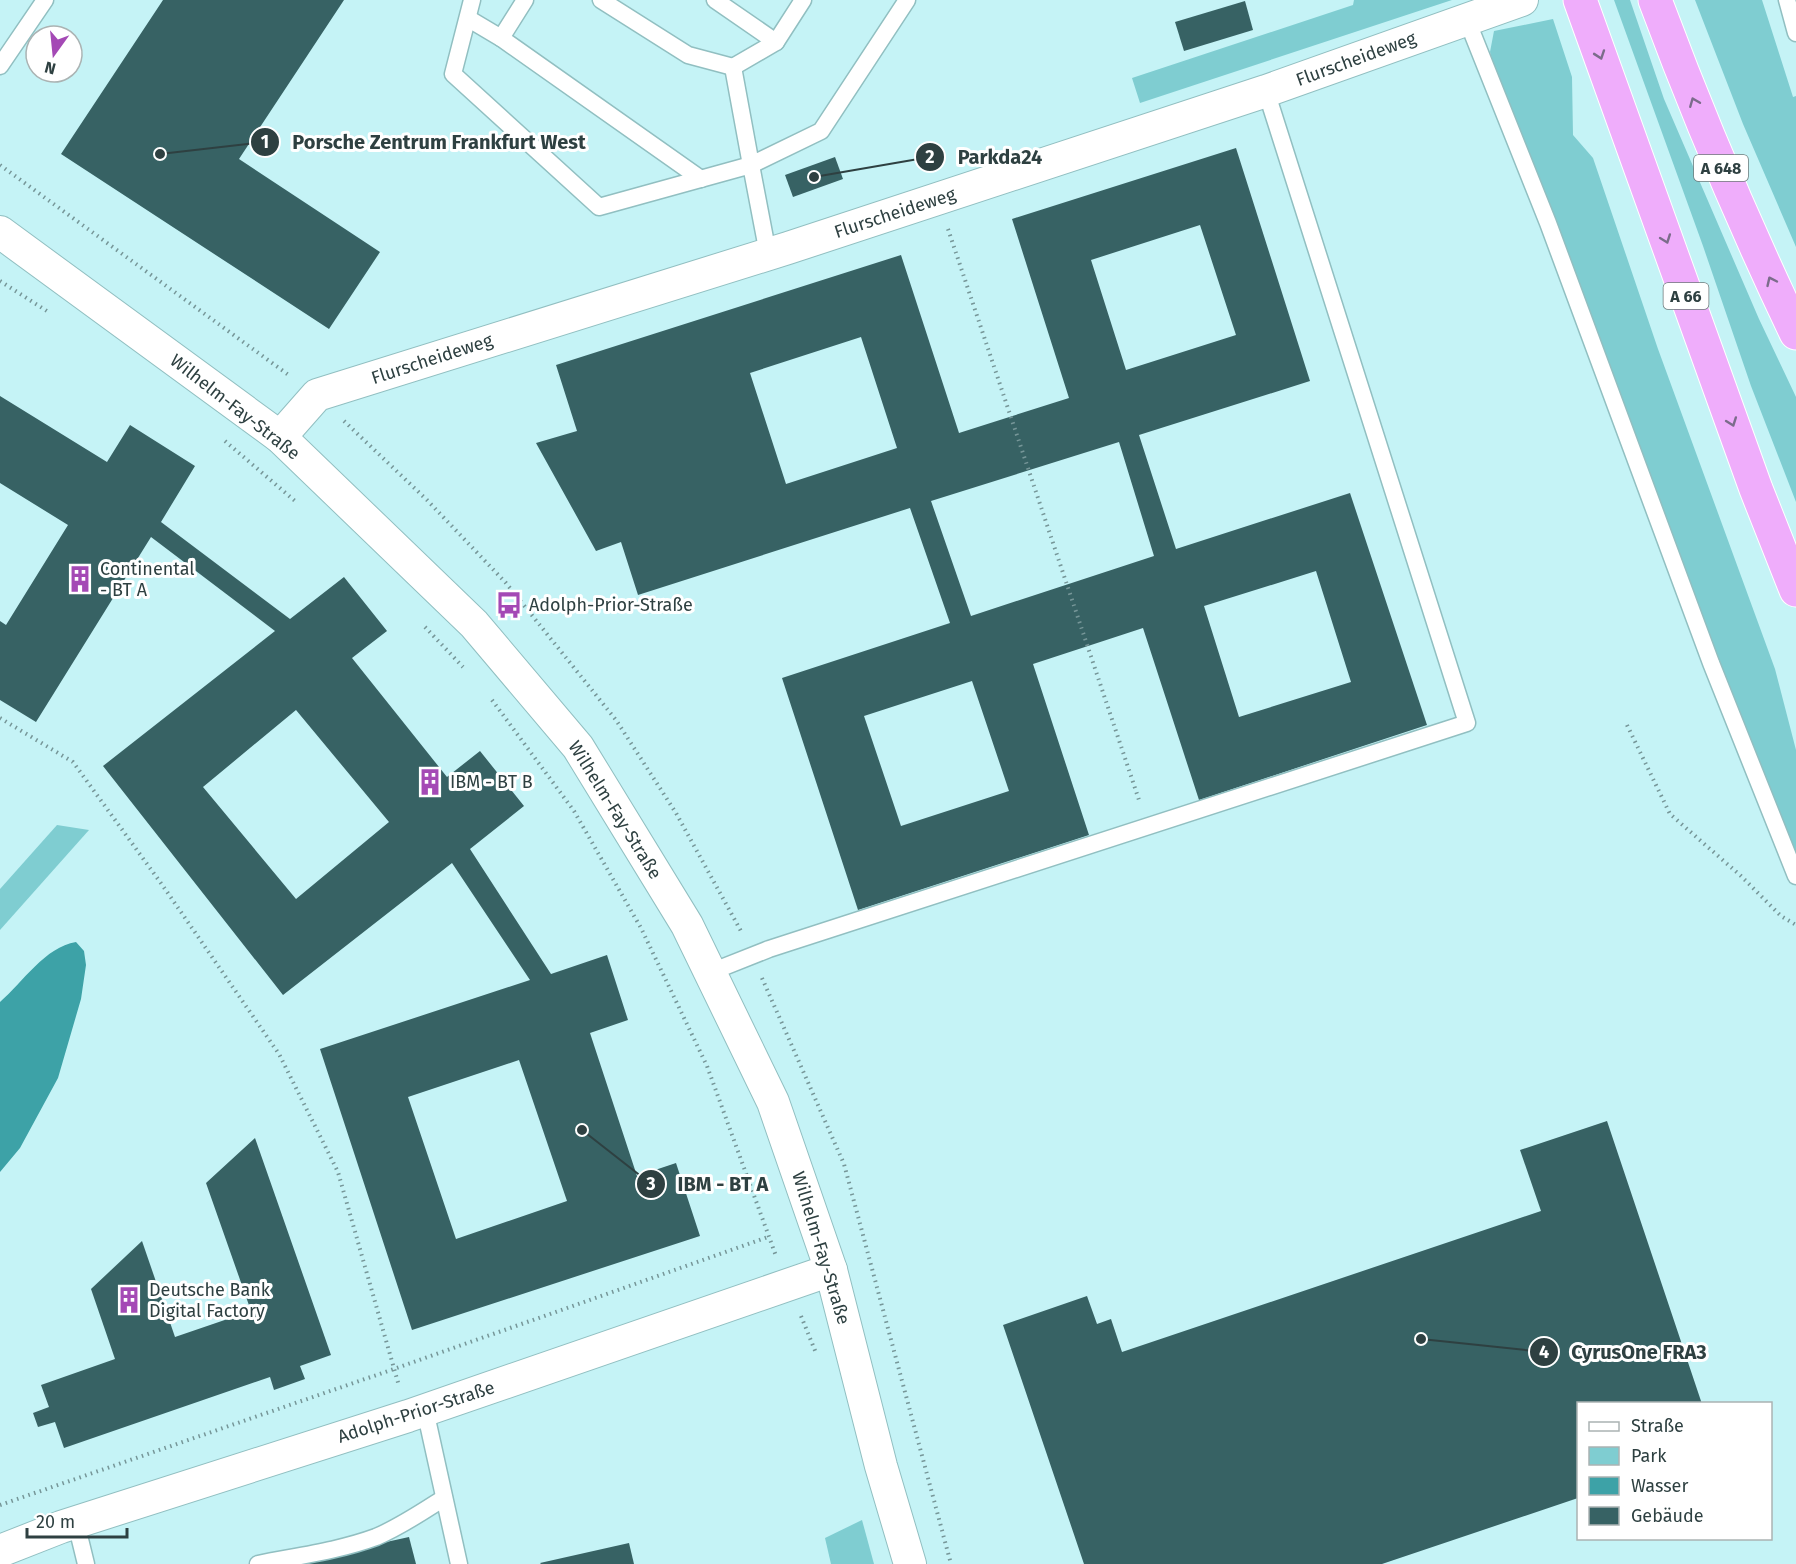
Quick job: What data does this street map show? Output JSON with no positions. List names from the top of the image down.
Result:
{
  "streets": {
    "highway": ["A 648", "A 66"],
    "street": ["Flurscheideweg", "Wilhelm-Fay-Straße", "Adolph-Prior-Straße"]
  },
  "crossings": [
    ["Flurscheideweg", "Wilhelm-Fay-Straße"],
    ["Wilhelm-Fay-Straße", "Adolph-Prior-Straße"]
  ],
  "places": {
    "other": [
      "Porsche Zentrum Frankfurt West",
      "Parkda24",
      "IBM - BT A",
      "CyrusOne FRA3"
    ],
    "building": ["Continental - BT A", "IBM - BT B", "Deutsche Bank Digital Factory"],
    "bus stop": ["Adolph-Prior-Straße"]
  },
  "legend": [
    "Straße",
    "Park",
    "Wasser",
    "Gebäude"
  ],
  "scale_bar": "20 m",
  "north": "bottom"
}
